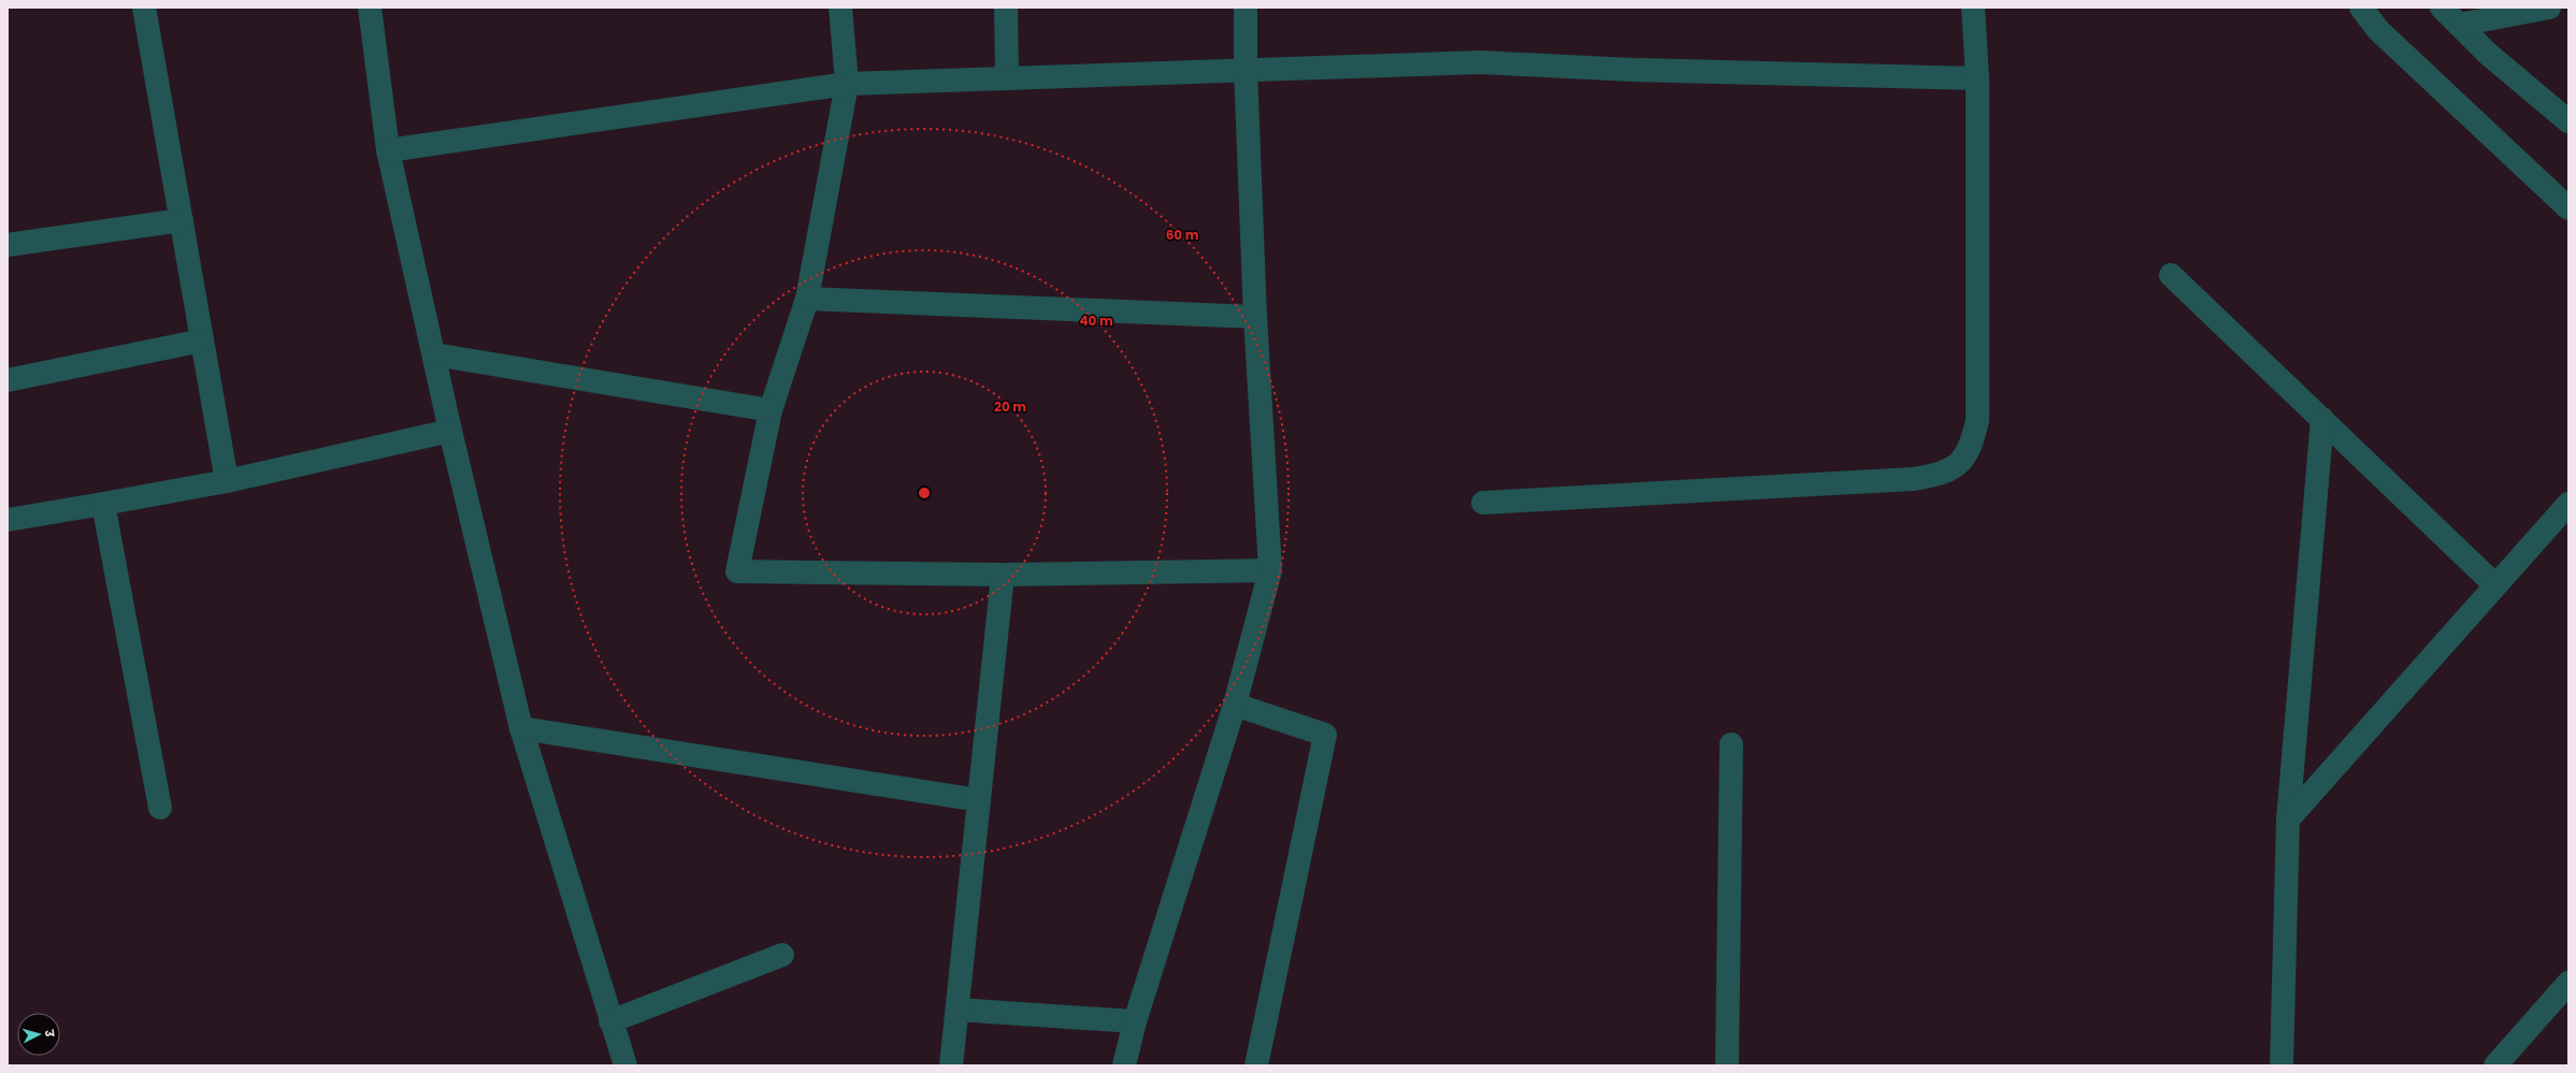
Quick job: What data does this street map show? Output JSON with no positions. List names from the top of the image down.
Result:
{
  "north": "right",
  "rings": ["60 m", "40 m", "20 m"]
}
